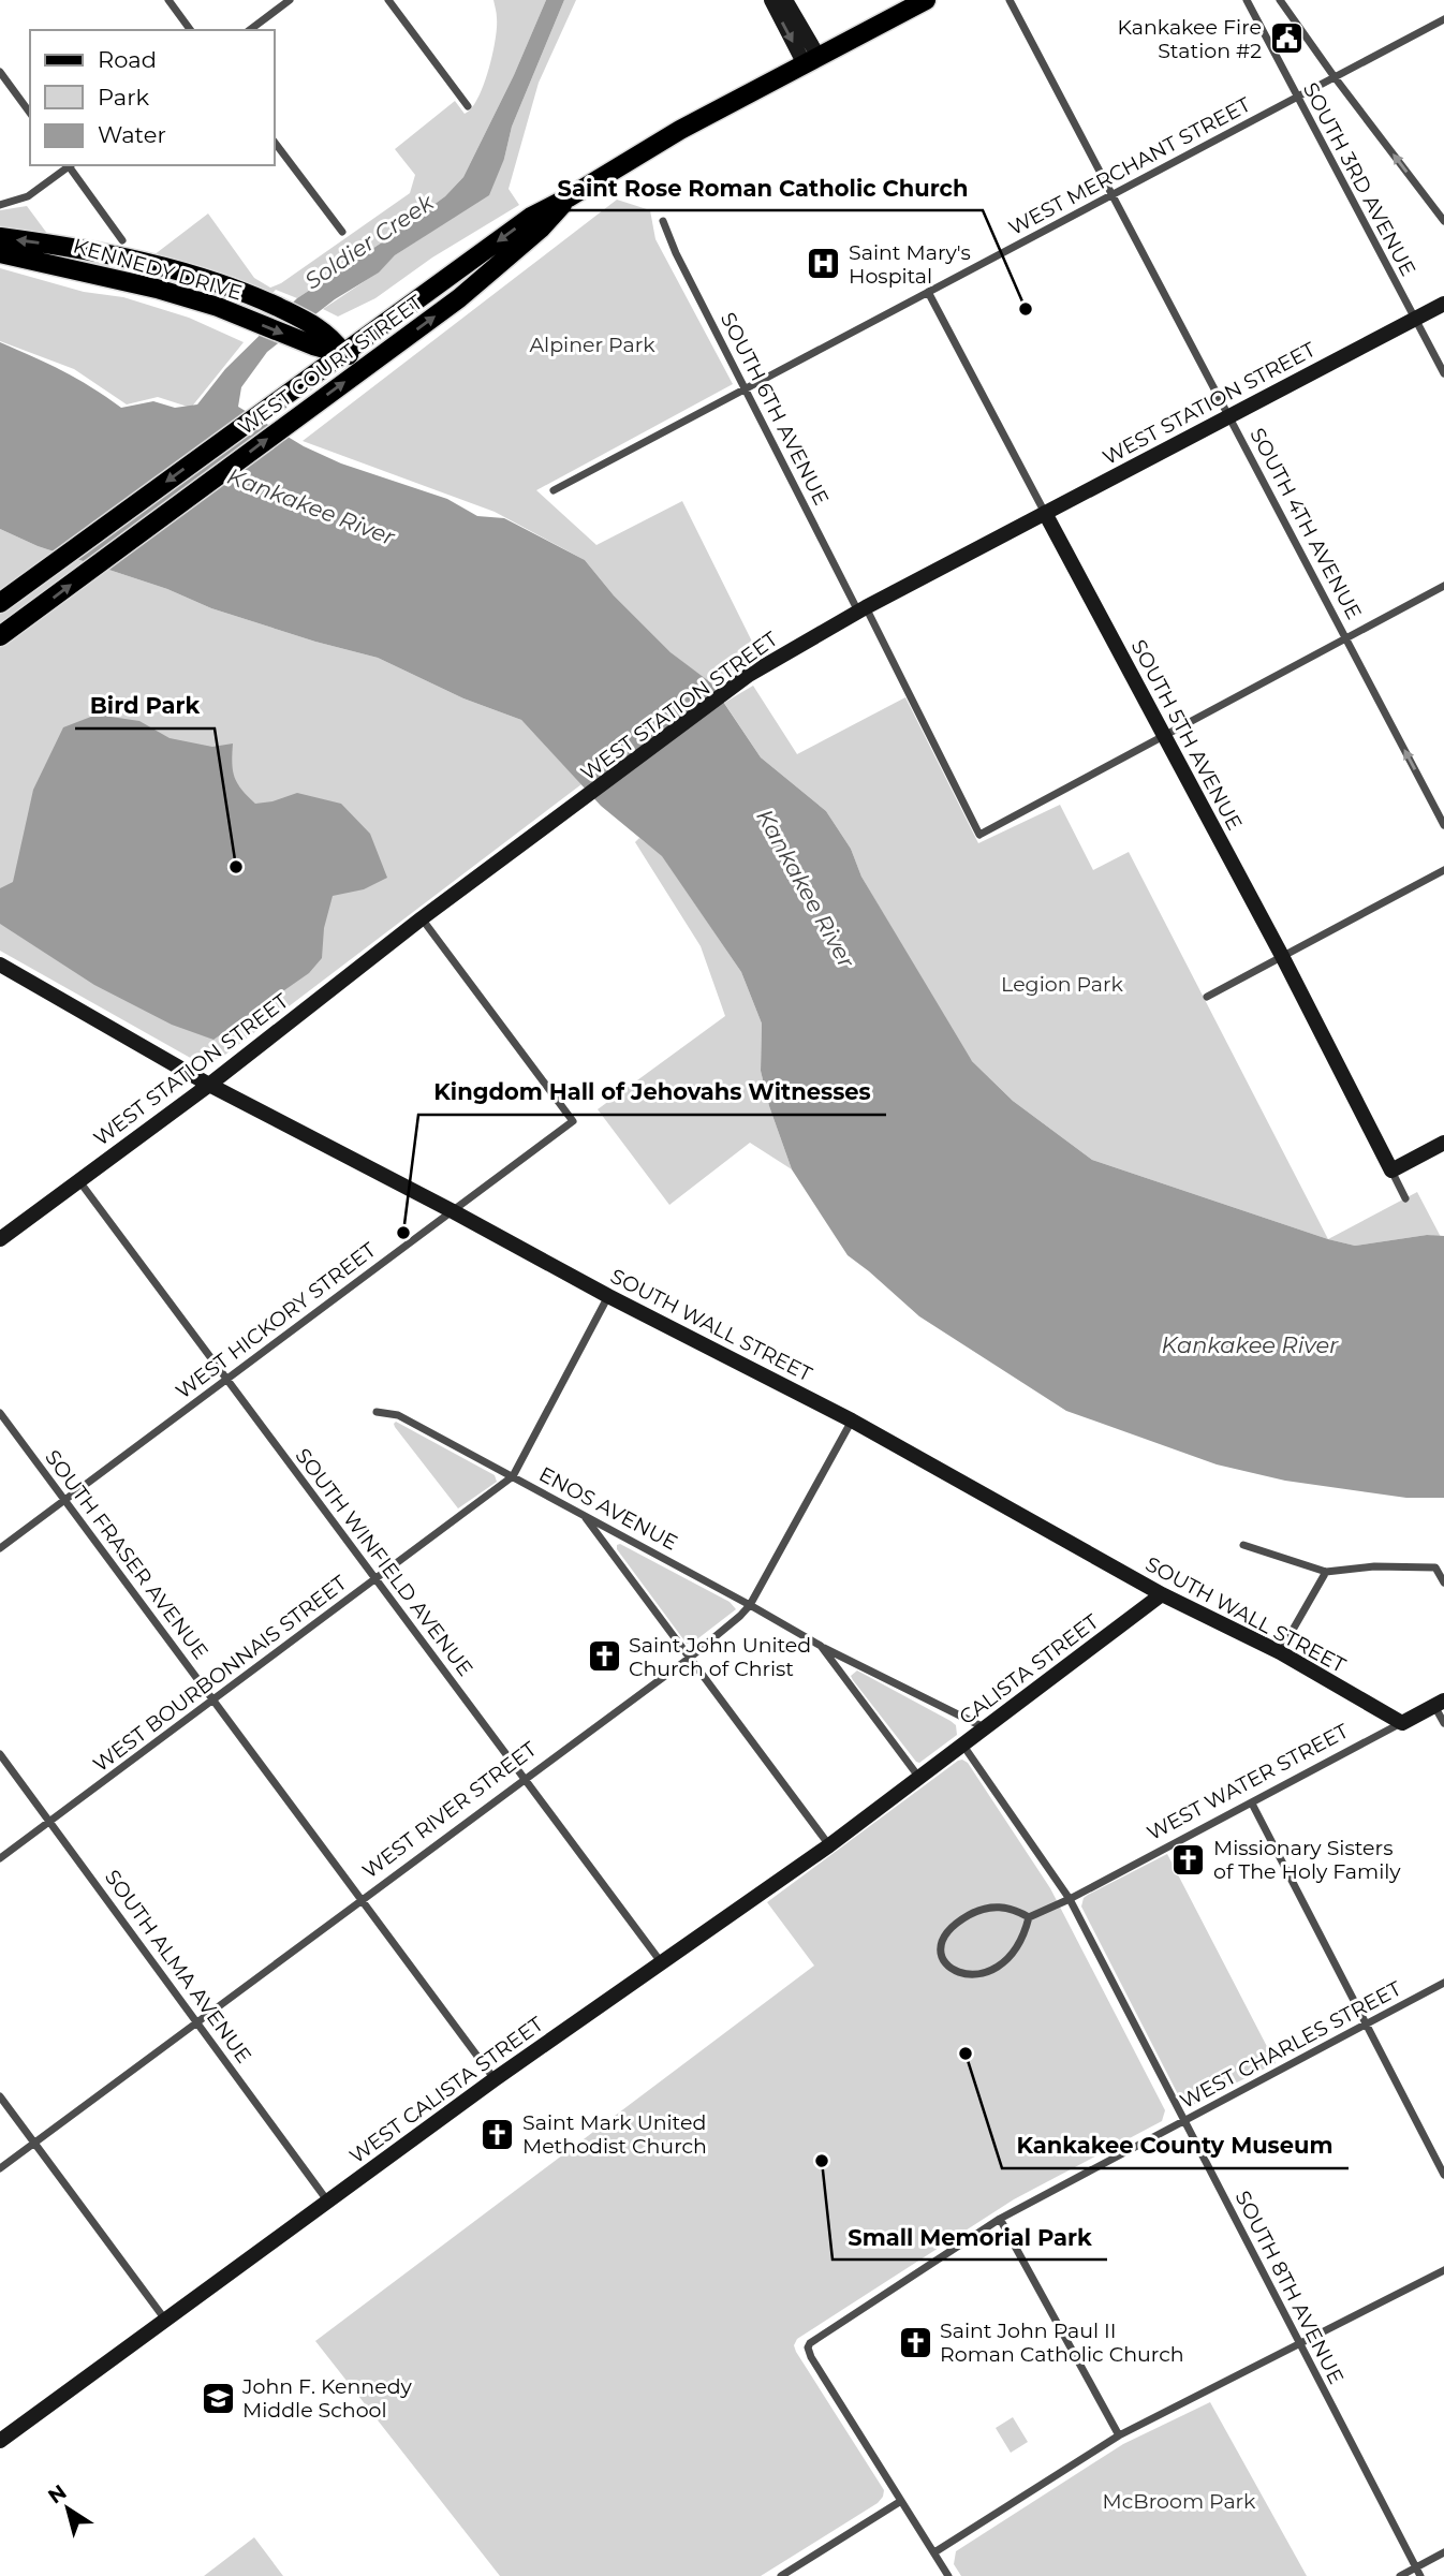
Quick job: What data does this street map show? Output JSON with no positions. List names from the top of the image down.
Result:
{
  "streets": {
    "main road": [
      "KENNEDY DRIVE",
      "WEST COURT STREET",
      "WEST STATION STREET",
      "SOUTH 5TH AVENUE",
      "SOUTH WALL STREET",
      "CALISTA STREET",
      "WEST WATER STREET",
      "WEST CALISTA STREET"
    ],
    "street": [
      "WEST MERCHANT STREET",
      "SOUTH 3RD AVENUE",
      "SOUTH 6TH AVENUE",
      "SOUTH 4TH AVENUE",
      "WEST HICKORY STREET",
      "ENOS AVENUE",
      "SOUTH FRASER AVENUE",
      "SOUTH WINFIELD AVENUE",
      "WEST BOURBONNAIS STREET",
      "WEST RIVER STREET",
      "SOUTH ALMA AVENUE",
      "WEST CHARLES STREET",
      "SOUTH 8TH AVENUE"
    ]
  },
  "crossings": [
    ["WEST MERCHANT STREET", "SOUTH 3RD AVENUE"],
    ["WEST MERCHANT STREET", "SOUTH 6TH AVENUE"],
    ["WEST MERCHANT STREET", "SOUTH 4TH AVENUE"],
    ["WEST MERCHANT STREET", "SOUTH 5TH AVENUE"],
    ["SOUTH 3RD AVENUE", "WEST STATION STREET"],
    ["KENNEDY DRIVE", "WEST COURT STREET"],
    ["WEST STATION STREET", "SOUTH 6TH AVENUE"],
    ["WEST STATION STREET", "SOUTH 4TH AVENUE"],
    ["WEST STATION STREET", "SOUTH 5TH AVENUE"],
    ["WEST STATION STREET", "WEST HICKORY STREET"],
    ["WEST STATION STREET", "SOUTH WALL STREET"],
    ["WEST STATION STREET", "SOUTH WINFIELD AVENUE"],
    ["SOUTH 6TH AVENUE", "SOUTH 5TH AVENUE"],
    ["WEST HICKORY STREET", "SOUTH WALL STREET"],
    ["WEST HICKORY STREET", "SOUTH FRASER AVENUE"],
    ["WEST HICKORY STREET", "SOUTH WINFIELD AVENUE"],
    ["SOUTH WALL STREET", "CALISTA STREET"],
    ["SOUTH WALL STREET", "WEST BOURBONNAIS STREET"],
    ["SOUTH WALL STREET", "WEST WATER STREET"],
    ["SOUTH WALL STREET", "WEST RIVER STREET"],
    ["ENOS AVENUE", "CALISTA STREET"],
    ["ENOS AVENUE", "WEST BOURBONNAIS STREET"],
    ["ENOS AVENUE", "WEST RIVER STREET"],
    ["ENOS AVENUE", "WEST CALISTA STREET"],
    ["SOUTH FRASER AVENUE", "WEST BOURBONNAIS STREET"],
    ["SOUTH FRASER AVENUE", "WEST RIVER STREET"],
    ["SOUTH FRASER AVENUE", "WEST CALISTA STREET"],
    ["SOUTH WINFIELD AVENUE", "WEST BOURBONNAIS STREET"],
    ["SOUTH WINFIELD AVENUE", "WEST RIVER STREET"],
    ["SOUTH WINFIELD AVENUE", "WEST CALISTA STREET"],
    ["CALISTA STREET", "WEST CALISTA STREET"],
    ["CALISTA STREET", "SOUTH 8TH AVENUE"],
    ["WEST BOURBONNAIS STREET", "SOUTH ALMA AVENUE"],
    ["WEST WATER STREET", "SOUTH 8TH AVENUE"],
    ["WEST RIVER STREET", "SOUTH ALMA AVENUE"],
    ["SOUTH ALMA AVENUE", "WEST CALISTA STREET"],
    ["WEST CHARLES STREET", "SOUTH 8TH AVENUE"]
  ],
  "water": ["Soldier Creek", "Kankakee River"],
  "parks": ["Alpiner Park", "Legion Park", "McBroom Park"],
  "places": {
    "public building": ["Kankakee Fire Station #2"],
    "hospital": ["Saint Mary's Hospital"],
    "other": [
      "Saint Rose Roman Catholic Church",
      "Bird Park",
      "Kingdom Hall of Jehovahs Witnesses",
      "Kankakee County Museum",
      "Small Memorial Park"
    ],
    "church": [
      "Saint John United Church of Christ",
      "Missionary Sisters of The Holy Family",
      "Saint Mark United Methodist Church",
      "Saint John Paul II Roman Catholic Church"
    ],
    "school or university": ["John F. Kennedy Middle School"]
  },
  "legend": ["Road", "Park", "Water"],
  "north": "top left"
}
